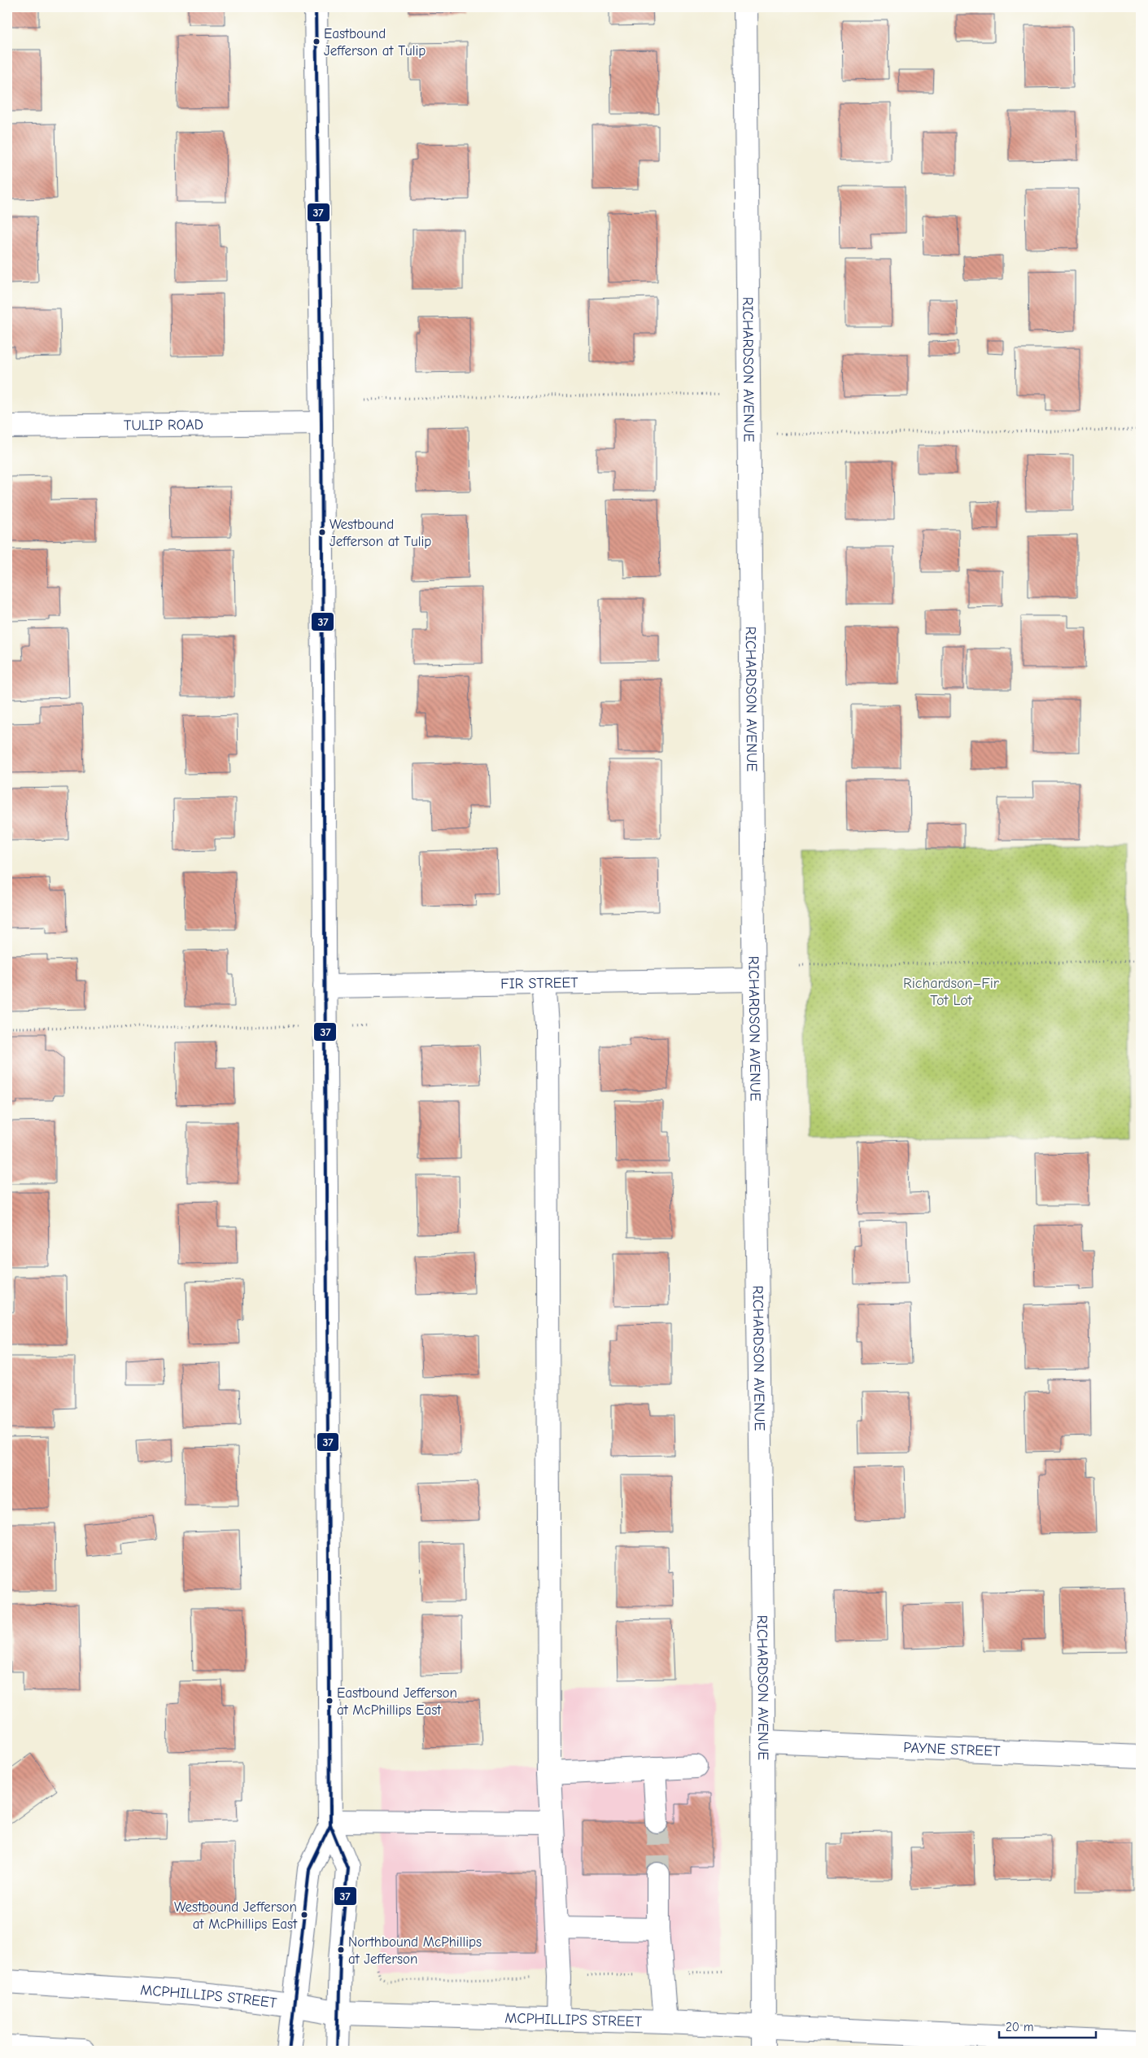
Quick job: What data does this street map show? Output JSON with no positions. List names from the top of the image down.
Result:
{
  "streets": {
    "street": [
      "RICHARDSON AVENUE",
      "TULIP ROAD",
      "FIR STREET",
      "PAYNE STREET",
      "MCPHILLIPS STREET"
    ]
  },
  "crossings": [
    ["RICHARDSON AVENUE", "FIR STREET"],
    ["RICHARDSON AVENUE", "PAYNE STREET"],
    ["RICHARDSON AVENUE", "MCPHILLIPS STREET"]
  ],
  "parks": ["Richardson–Fir Tot Lot"],
  "places": [
    "Eastbound Jefferson at Tulip",
    "Westbound Jefferson at Tulip",
    "Eastbound Jefferson at McPhillips East",
    "Westbound Jefferson at McPhillips East",
    "Northbound McPhillips at Jefferson"
  ],
  "lines": ["transit line 37"],
  "scale_bar": "20 m"
}
